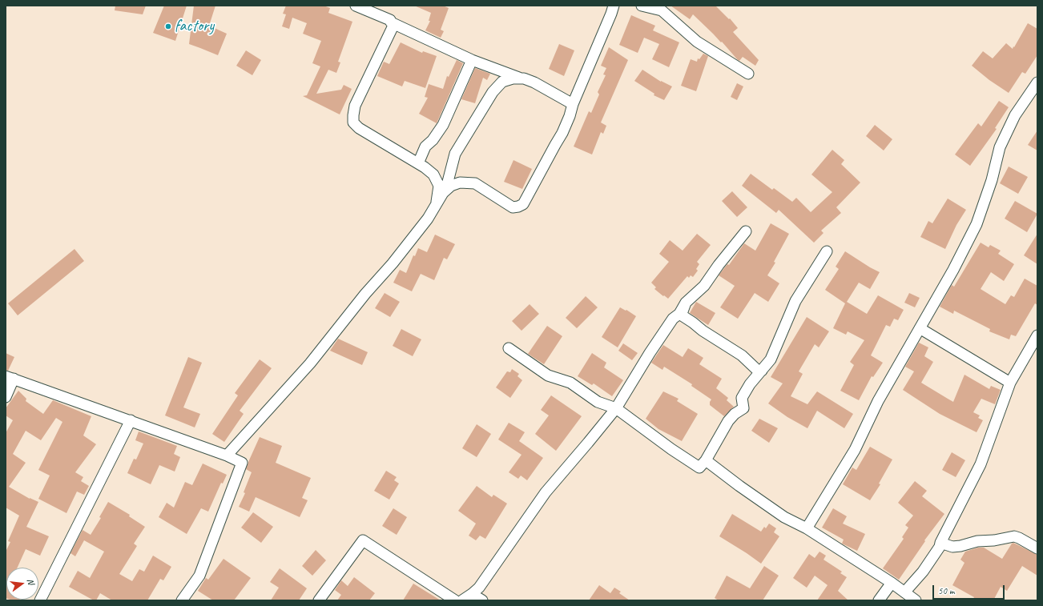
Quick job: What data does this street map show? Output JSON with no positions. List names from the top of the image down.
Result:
{
  "places": ["factory"],
  "scale_bar": "50 m",
  "north": "right"
}
